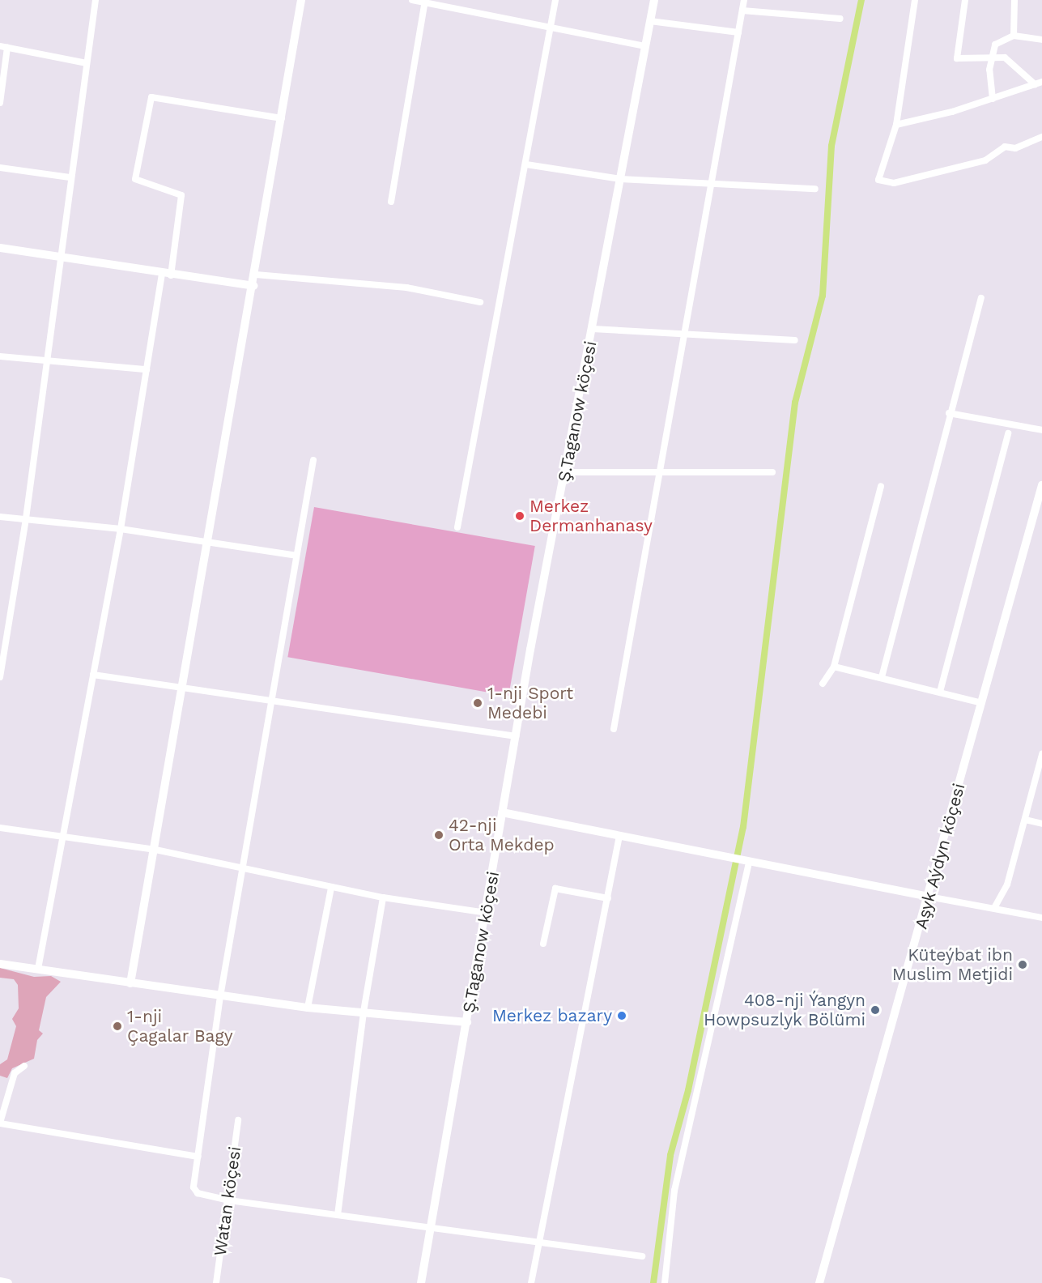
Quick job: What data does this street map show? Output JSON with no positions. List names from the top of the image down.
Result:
{
  "streets": {
    "street": ["Ş.Taganow köçesi", "Aşyk Aýdyn köçesi", "Watan köçesi"]
  },
  "places": [
    "Merkez Dermanhanasy",
    "1-nji Sport Medebi",
    "42-nji Orta Mekdep",
    "Küteýbat ibn Muslim Metjidi",
    "408-nji Ýangyn Howpsuzlyk Bölümi",
    "Merkez bazary",
    "1-nji Çagalar Bagy"
  ]
}
